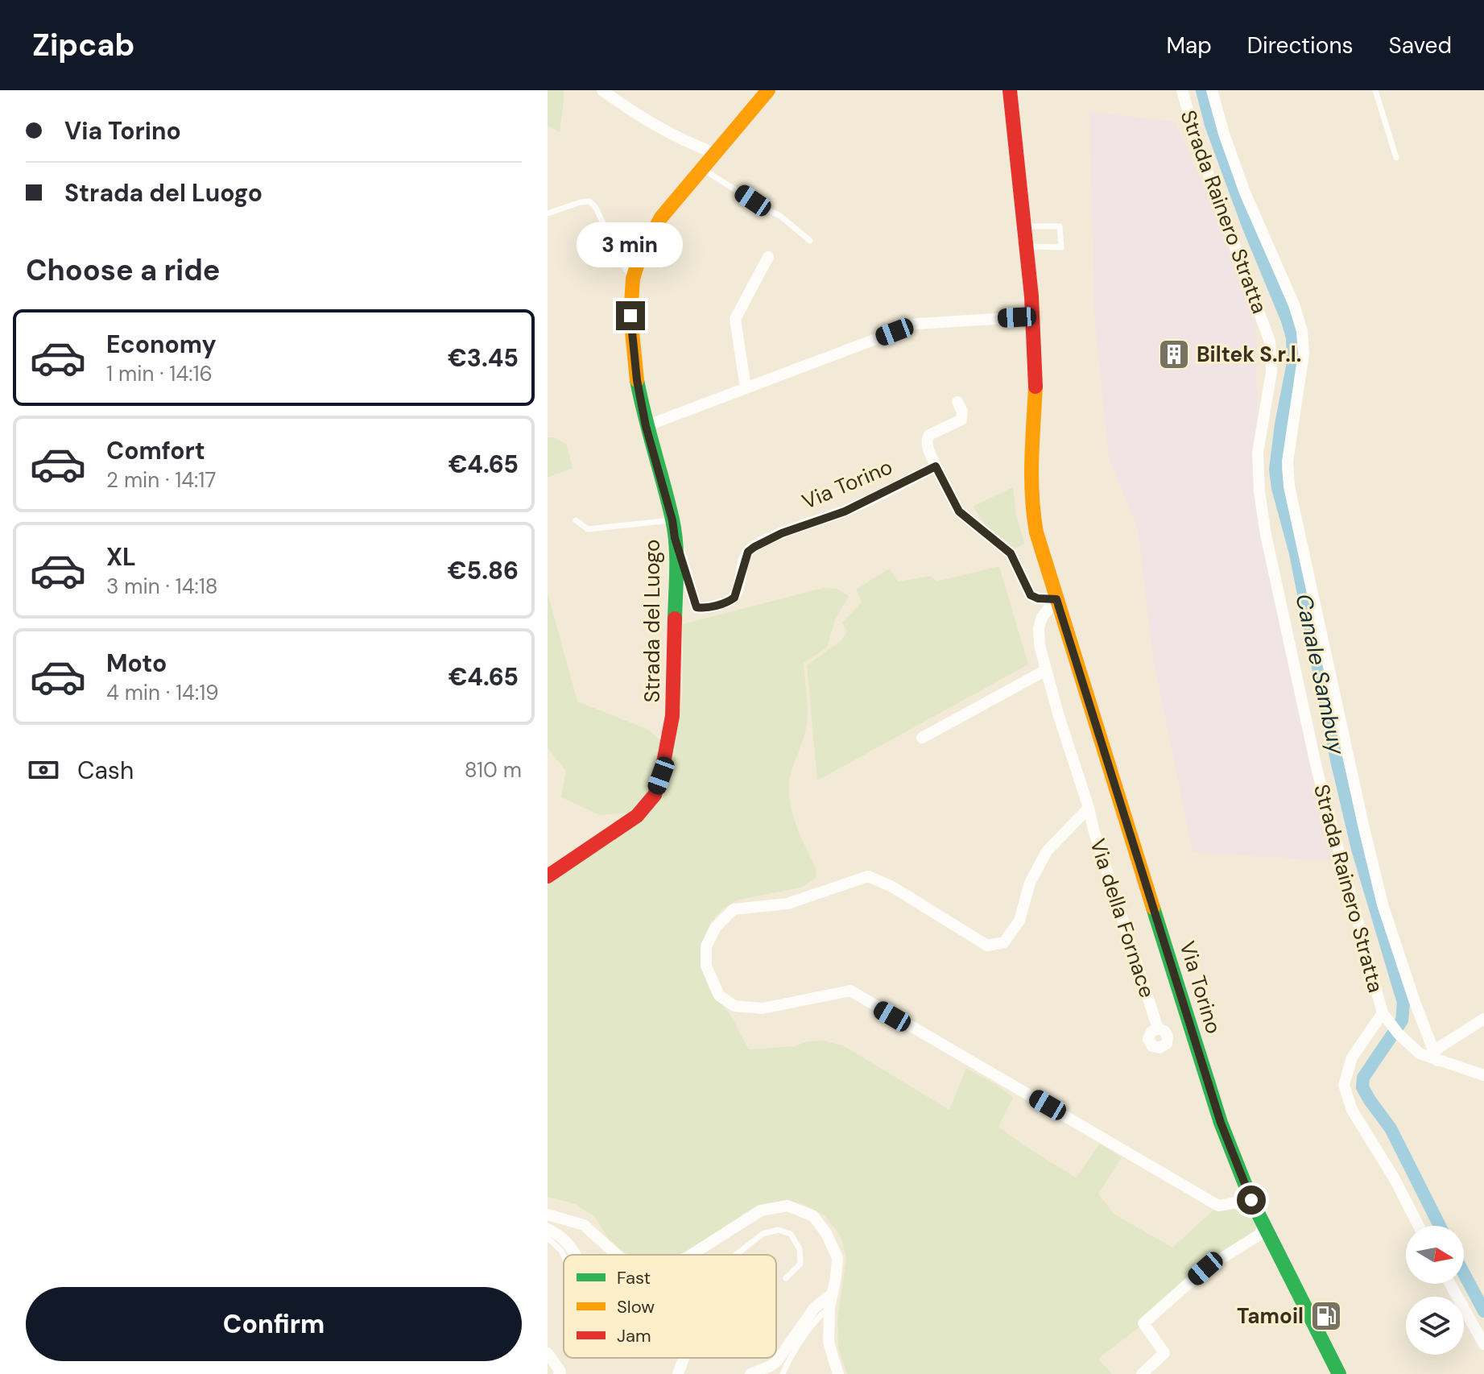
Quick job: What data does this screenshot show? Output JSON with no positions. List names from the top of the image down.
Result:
{
  "streets": {
    "main road": ["Via Torino", "Strada del Luogo"],
    "street": ["Strada Rainero Stratta", "Via della Fornace"]
  },
  "crossings": [
    ["Via Torino", "Strada del Luogo"],
    ["Via Torino", "Via della Fornace"]
  ],
  "water": ["Canale Sambuy"],
  "places": {
    "building": ["Biltek S.r.l."],
    "fuel station": ["Tamoil"]
  },
  "legend": ["Fast", "Slow", "Jam"],
  "north": "right",
  "page": {
    "header": "Zipcab",
    "nav": ["Map", "Directions", "Saved"],
    "banner": ["Via Torino", "Strada del Luogo"],
    "bubble": "3 min",
    "heading": "Choose a ride",
    "list": [
      {
        "name": "Economy",
        "note": "1 min · 14:16",
        "value": "€3.45"
      },
      {
        "name": "Comfort",
        "note": "2 min · 14:17",
        "value": "€4.65"
      },
      {
        "name": "XL",
        "note": "3 min · 14:18",
        "value": "€5.86"
      },
      {
        "name": "Moto",
        "note": "4 min · 14:19",
        "value": "€4.65"
      }
    ],
    "pay": ["Cash", "810 m"],
    "buttons": "Confirm"
  }
}
